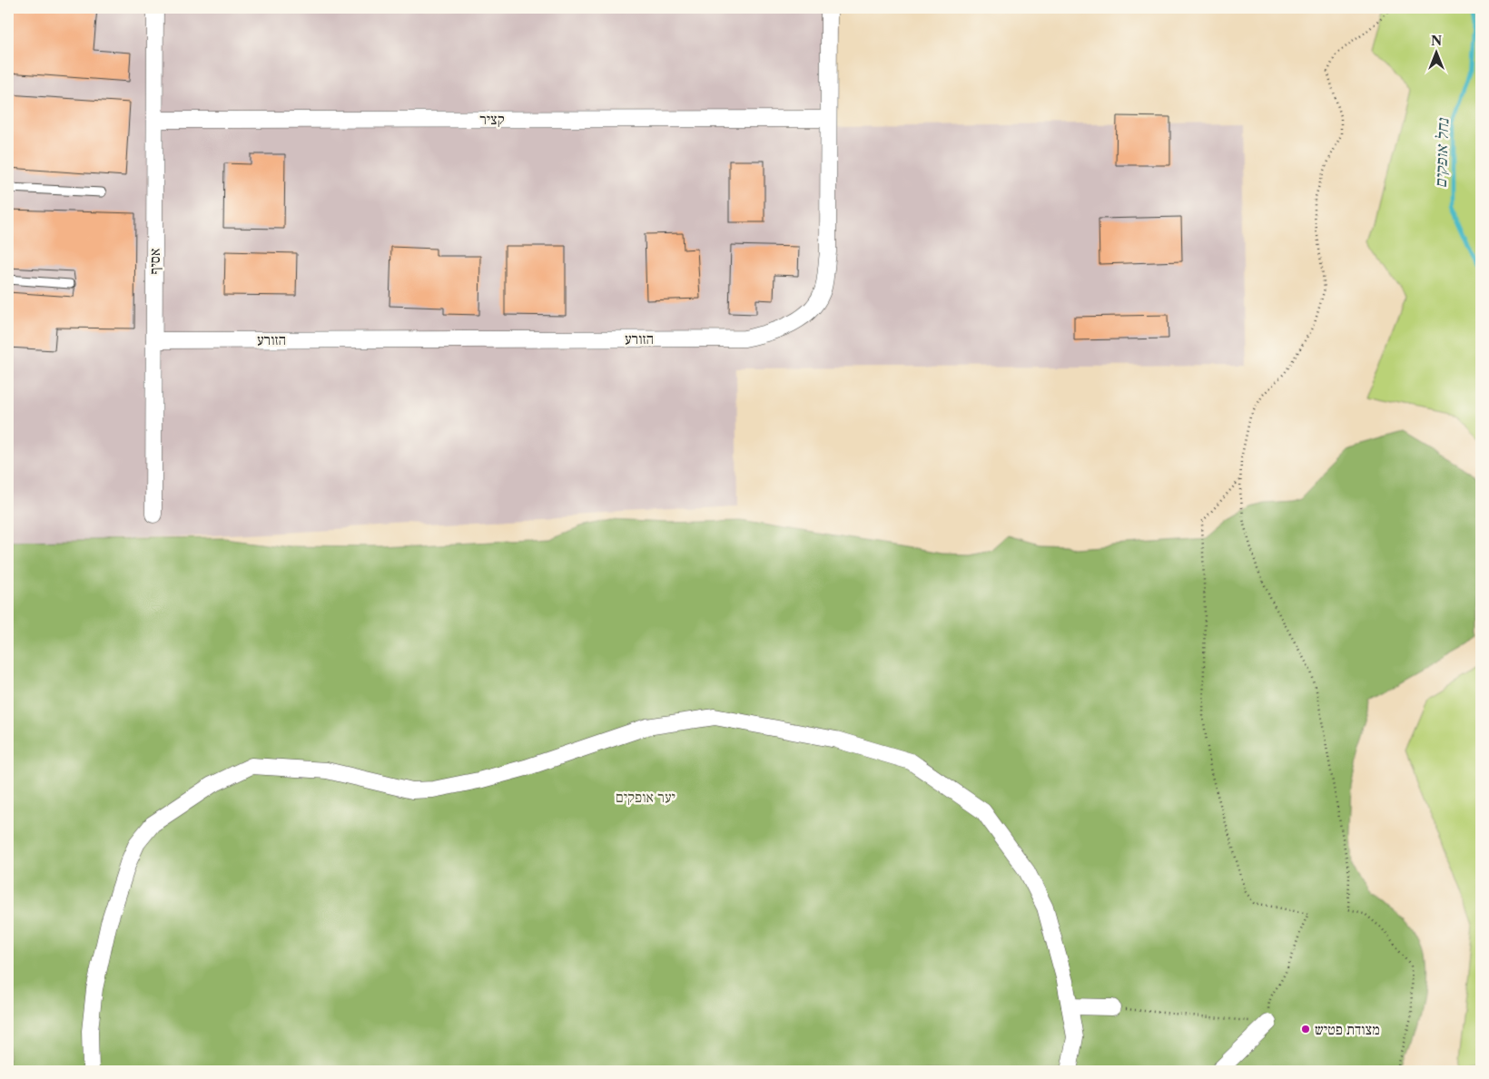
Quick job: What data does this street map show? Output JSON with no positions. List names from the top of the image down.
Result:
{
  "streets": {
    "street": ["קציר", "אסיף", "הזורע"]
  },
  "crossings": [
    ["קציר", "אסיף"],
    ["קציר", "הזורע"],
    ["אסיף", "הזורע"]
  ],
  "water": ["נחל אופקים"],
  "parks": ["יער אופקים"],
  "places": ["מצודת פטיש"],
  "north": "top"
}
